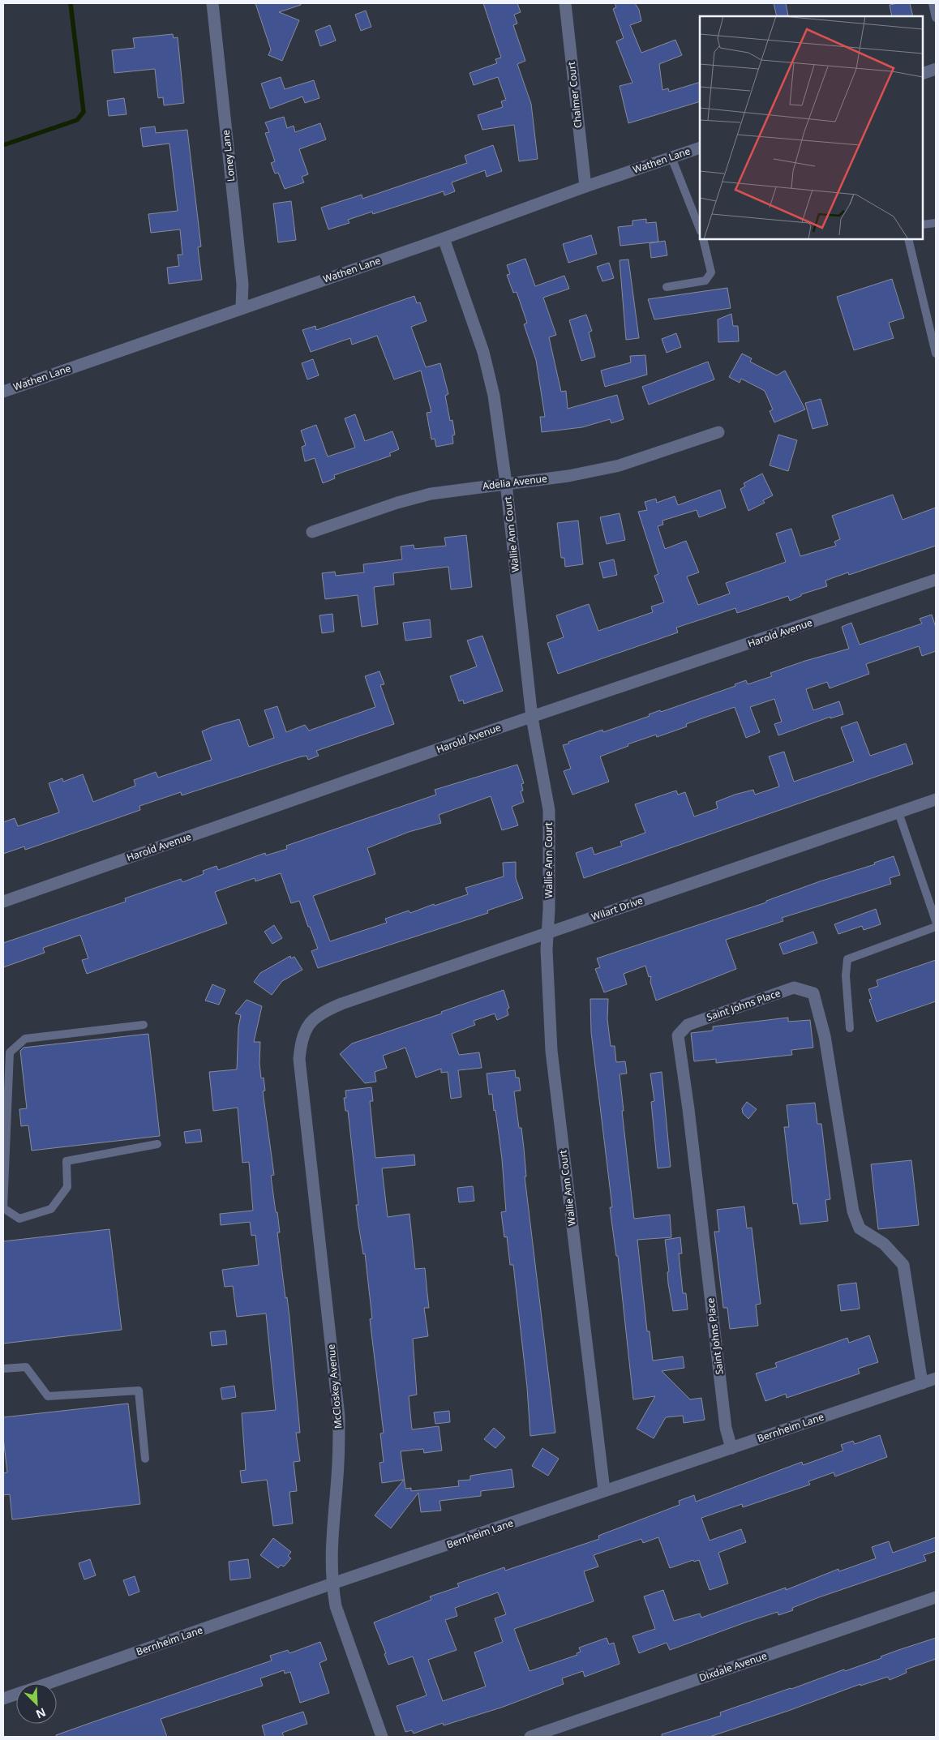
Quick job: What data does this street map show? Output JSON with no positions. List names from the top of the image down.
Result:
{
  "streets": {
    "street": [
      "Chalmer Court",
      "Loney Lane",
      "Wathen Lane",
      "Adelia Avenue",
      "Wallie Ann Court",
      "Harold Avenue",
      "Wilart Drive",
      "Saint Johns Place",
      "McCloskey Avenue",
      "Bernheim Lane",
      "Dixdale Avenue"
    ]
  },
  "crossings": [
    ["Chalmer Court", "Wathen Lane"],
    ["Loney Lane", "Wathen Lane"],
    ["Wathen Lane", "Wallie Ann Court"],
    ["Adelia Avenue", "Wallie Ann Court"],
    ["Wallie Ann Court", "Harold Avenue"],
    ["Wallie Ann Court", "Wilart Drive"],
    ["Wallie Ann Court", "Bernheim Lane"],
    ["Wilart Drive", "McCloskey Avenue"],
    ["Saint Johns Place", "Bernheim Lane"],
    ["McCloskey Avenue", "Bernheim Lane"]
  ],
  "north": "bottom right"
}
